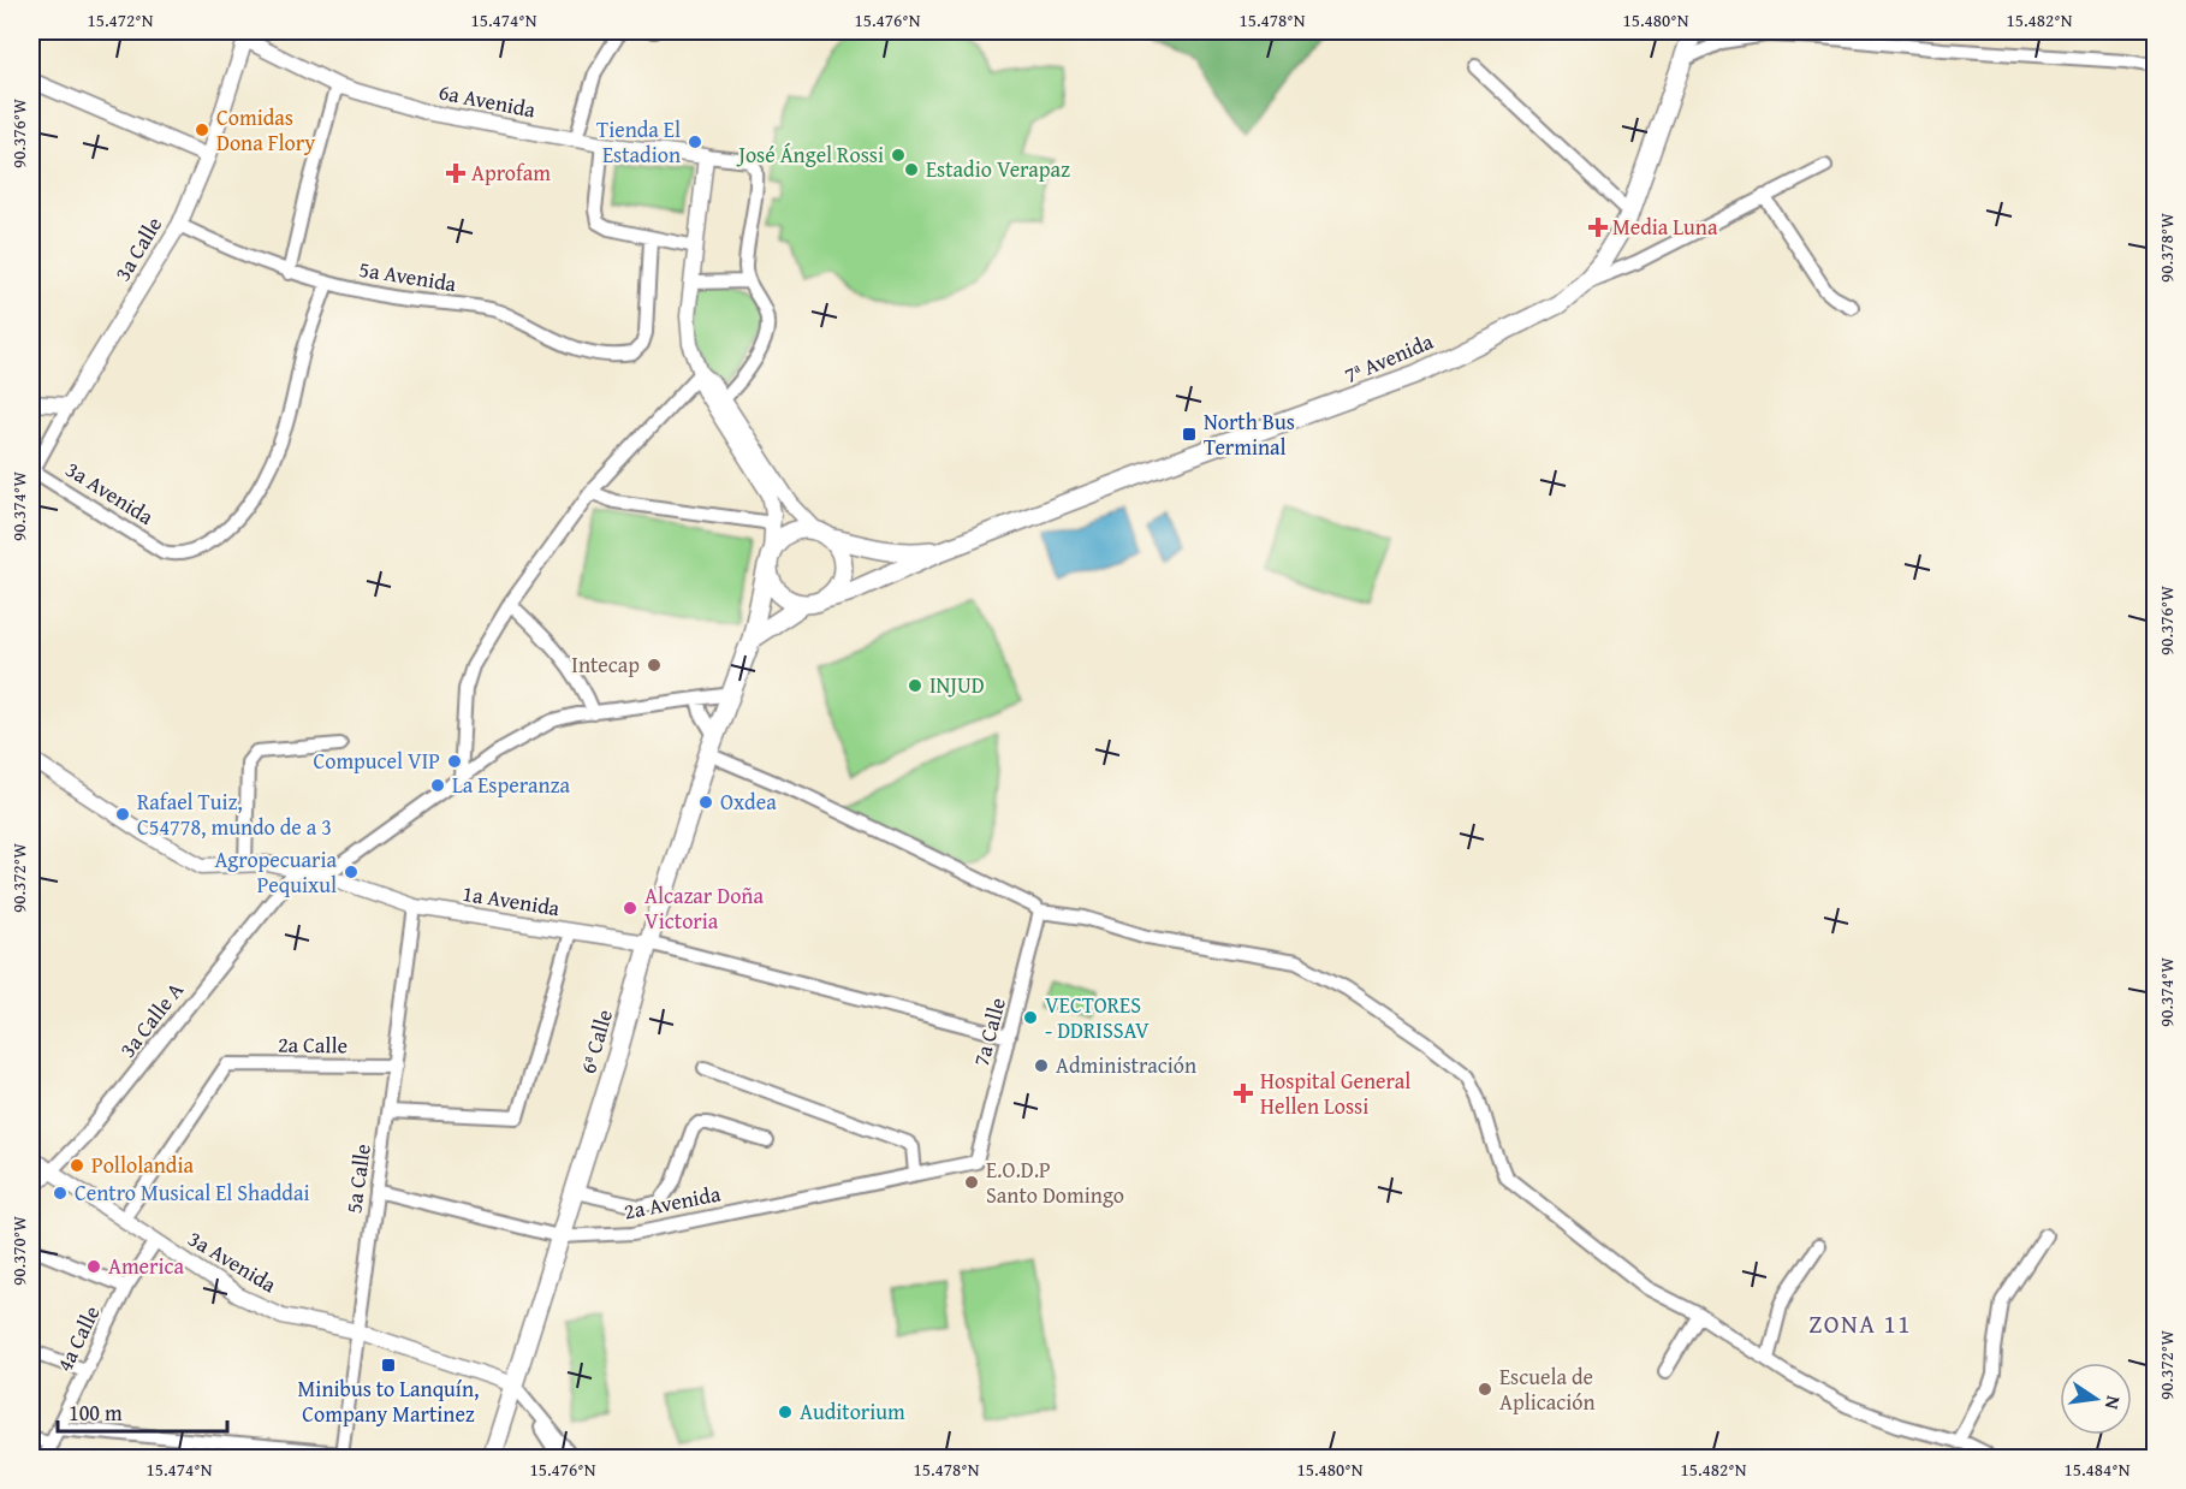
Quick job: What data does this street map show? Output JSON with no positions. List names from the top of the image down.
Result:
{
  "streets": {
    "main road": ["7ª Avenida", "6ª Calle"],
    "street": [
      "6a Avenida",
      "3a Calle",
      "5a Avenida",
      "3a Avenida",
      "1a Avenida",
      "3a Calle A",
      "7a Calle",
      "2a Calle",
      "5a Calle",
      "2a Avenida",
      "4a Calle"
    ]
  },
  "crossings": [
    ["6a Avenida", "3a Calle"],
    ["3a Calle", "5a Avenida"],
    ["3a Calle", "3a Avenida"],
    ["5a Avenida", "3a Avenida"],
    ["7ª Avenida", "6ª Calle"],
    ["3a Avenida", "3a Calle A"],
    ["3a Avenida", "6ª Calle"],
    ["3a Avenida", "2a Calle"],
    ["3a Avenida", "5a Calle"],
    ["3a Avenida", "4a Calle"],
    ["1a Avenida", "3a Calle A"],
    ["1a Avenida", "7a Calle"],
    ["1a Avenida", "6ª Calle"],
    ["1a Avenida", "5a Calle"],
    ["7a Calle", "2a Avenida"],
    ["6ª Calle", "2a Avenida"],
    ["2a Calle", "5a Calle"],
    ["5a Calle", "2a Avenida"]
  ],
  "districts": ["ZONA 11"],
  "places": {
    "other": [
      "Comidas Dona Flory",
      "Tienda El Estadion",
      "José Ángel Rossi",
      "Estadio Verapaz",
      "Intecap",
      "INJUD",
      "Compucel VIP",
      "La Esperanza",
      "Oxdea",
      "Rafael Tuiz, C54778, mundo de a 3",
      "Agropecuaria Pequixul",
      "Alcazar Doña Victoria",
      "VECTORES - DDRISSAV",
      "Administración",
      "Pollolandia",
      "E.O.D.P Santo Domingo",
      "Centro Musical El Shaddai",
      "America",
      "Escuela de Aplicación",
      "Auditorium"
    ],
    "health": ["Aprofam", "Media Luna", "Hospital General Hellen Lossi"],
    "transit": ["North Bus Terminal", "Minibus to Lanquín, Company Martinez"]
  },
  "scale_bar": "100 m",
  "north": "right",
  "coordinates": [
    "15.472°N",
    "15.474°N",
    "15.476°N",
    "15.478°N",
    "15.480°N",
    "15.482°N",
    "90.376°W",
    "90.378°W",
    "90.374°W",
    "90.372°W",
    "90.370°W",
    "15.484°N"
  ]
}
